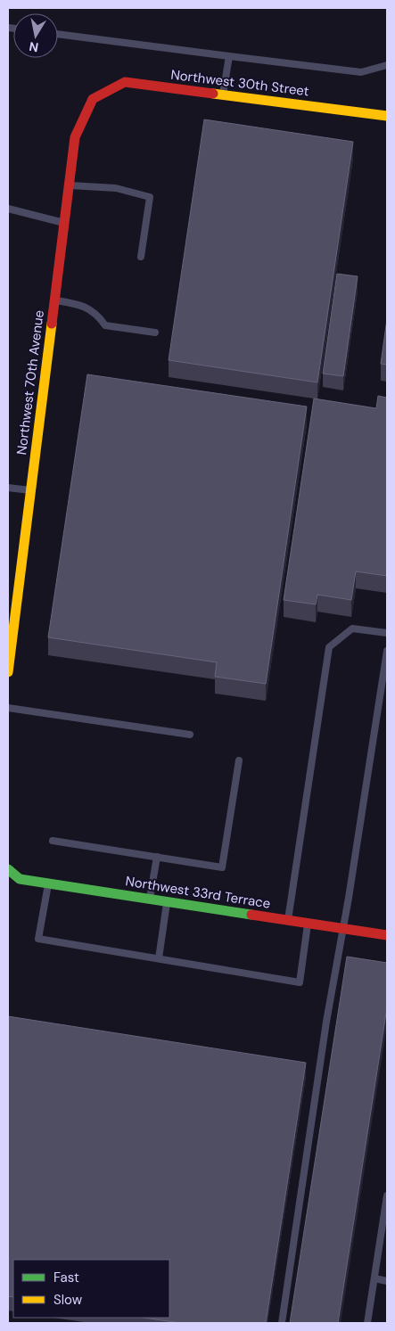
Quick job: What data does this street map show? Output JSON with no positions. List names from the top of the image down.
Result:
{
  "streets": {
    "street": ["Northwest 30th Street", "Northwest 70th Avenue", "Northwest 33rd Terrace"]
  },
  "crossings": [
    ["Northwest 30th Street", "Northwest 70th Avenue"]
  ],
  "legend": ["Fast", "Slow"],
  "north": "bottom"
}
